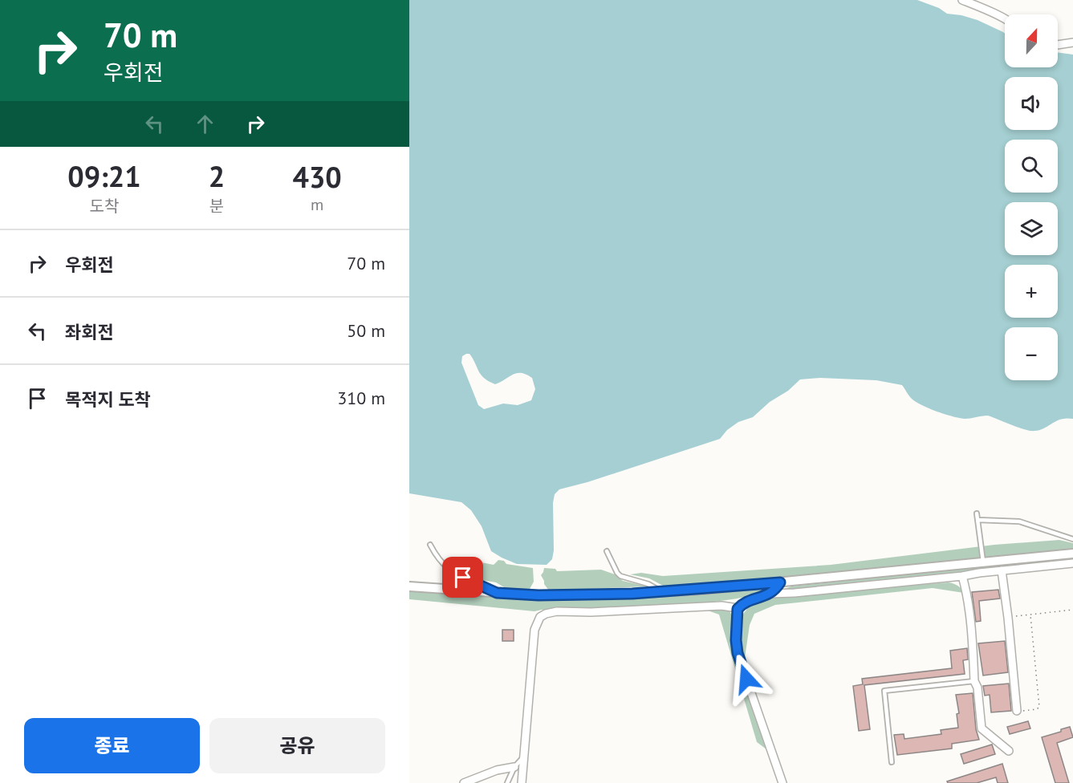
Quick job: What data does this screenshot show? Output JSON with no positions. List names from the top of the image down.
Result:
{
  "north": "top",
  "page": {
    "turn": ["70 m", "우회전"],
    "map_buttons": ["+", "−"],
    "eta": [
      "09:21",
      "도착",
      "2",
      "분",
      "430",
      "m"
    ],
    "list": [
      {
        "name": "우회전",
        "value": "70 m"
      },
      {
        "name": "좌회전",
        "value": "50 m"
      },
      {
        "name": "목적지 도착",
        "value": "310 m"
      }
    ],
    "buttons": ["종료", "공유"]
  }
}
